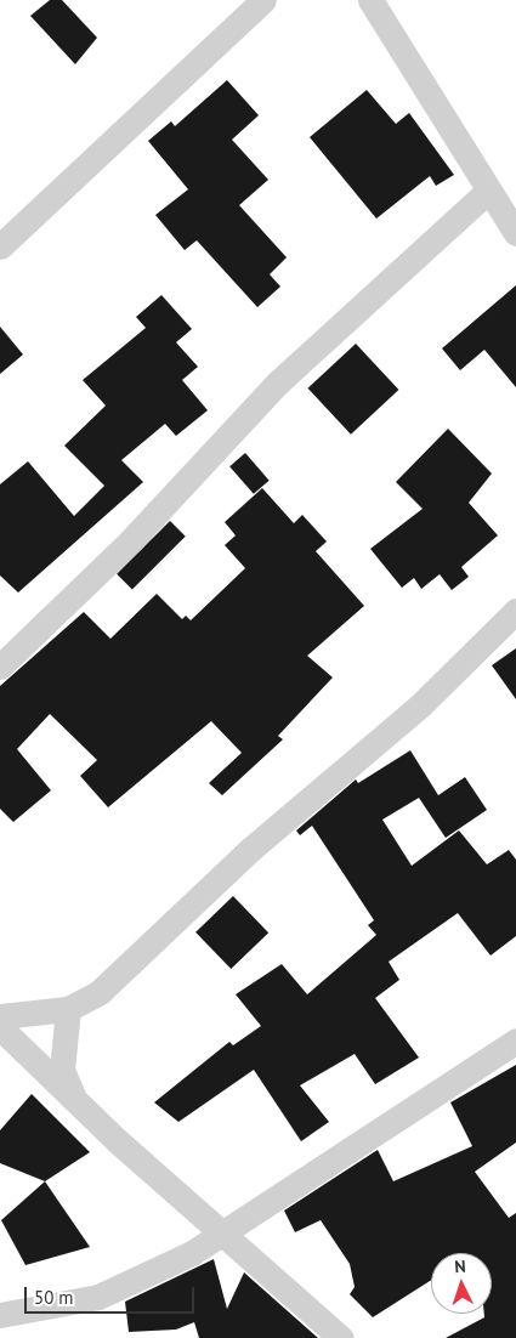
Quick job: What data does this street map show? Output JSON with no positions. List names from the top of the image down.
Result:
{
  "scale_bar": "50 m",
  "north": "top"
}
